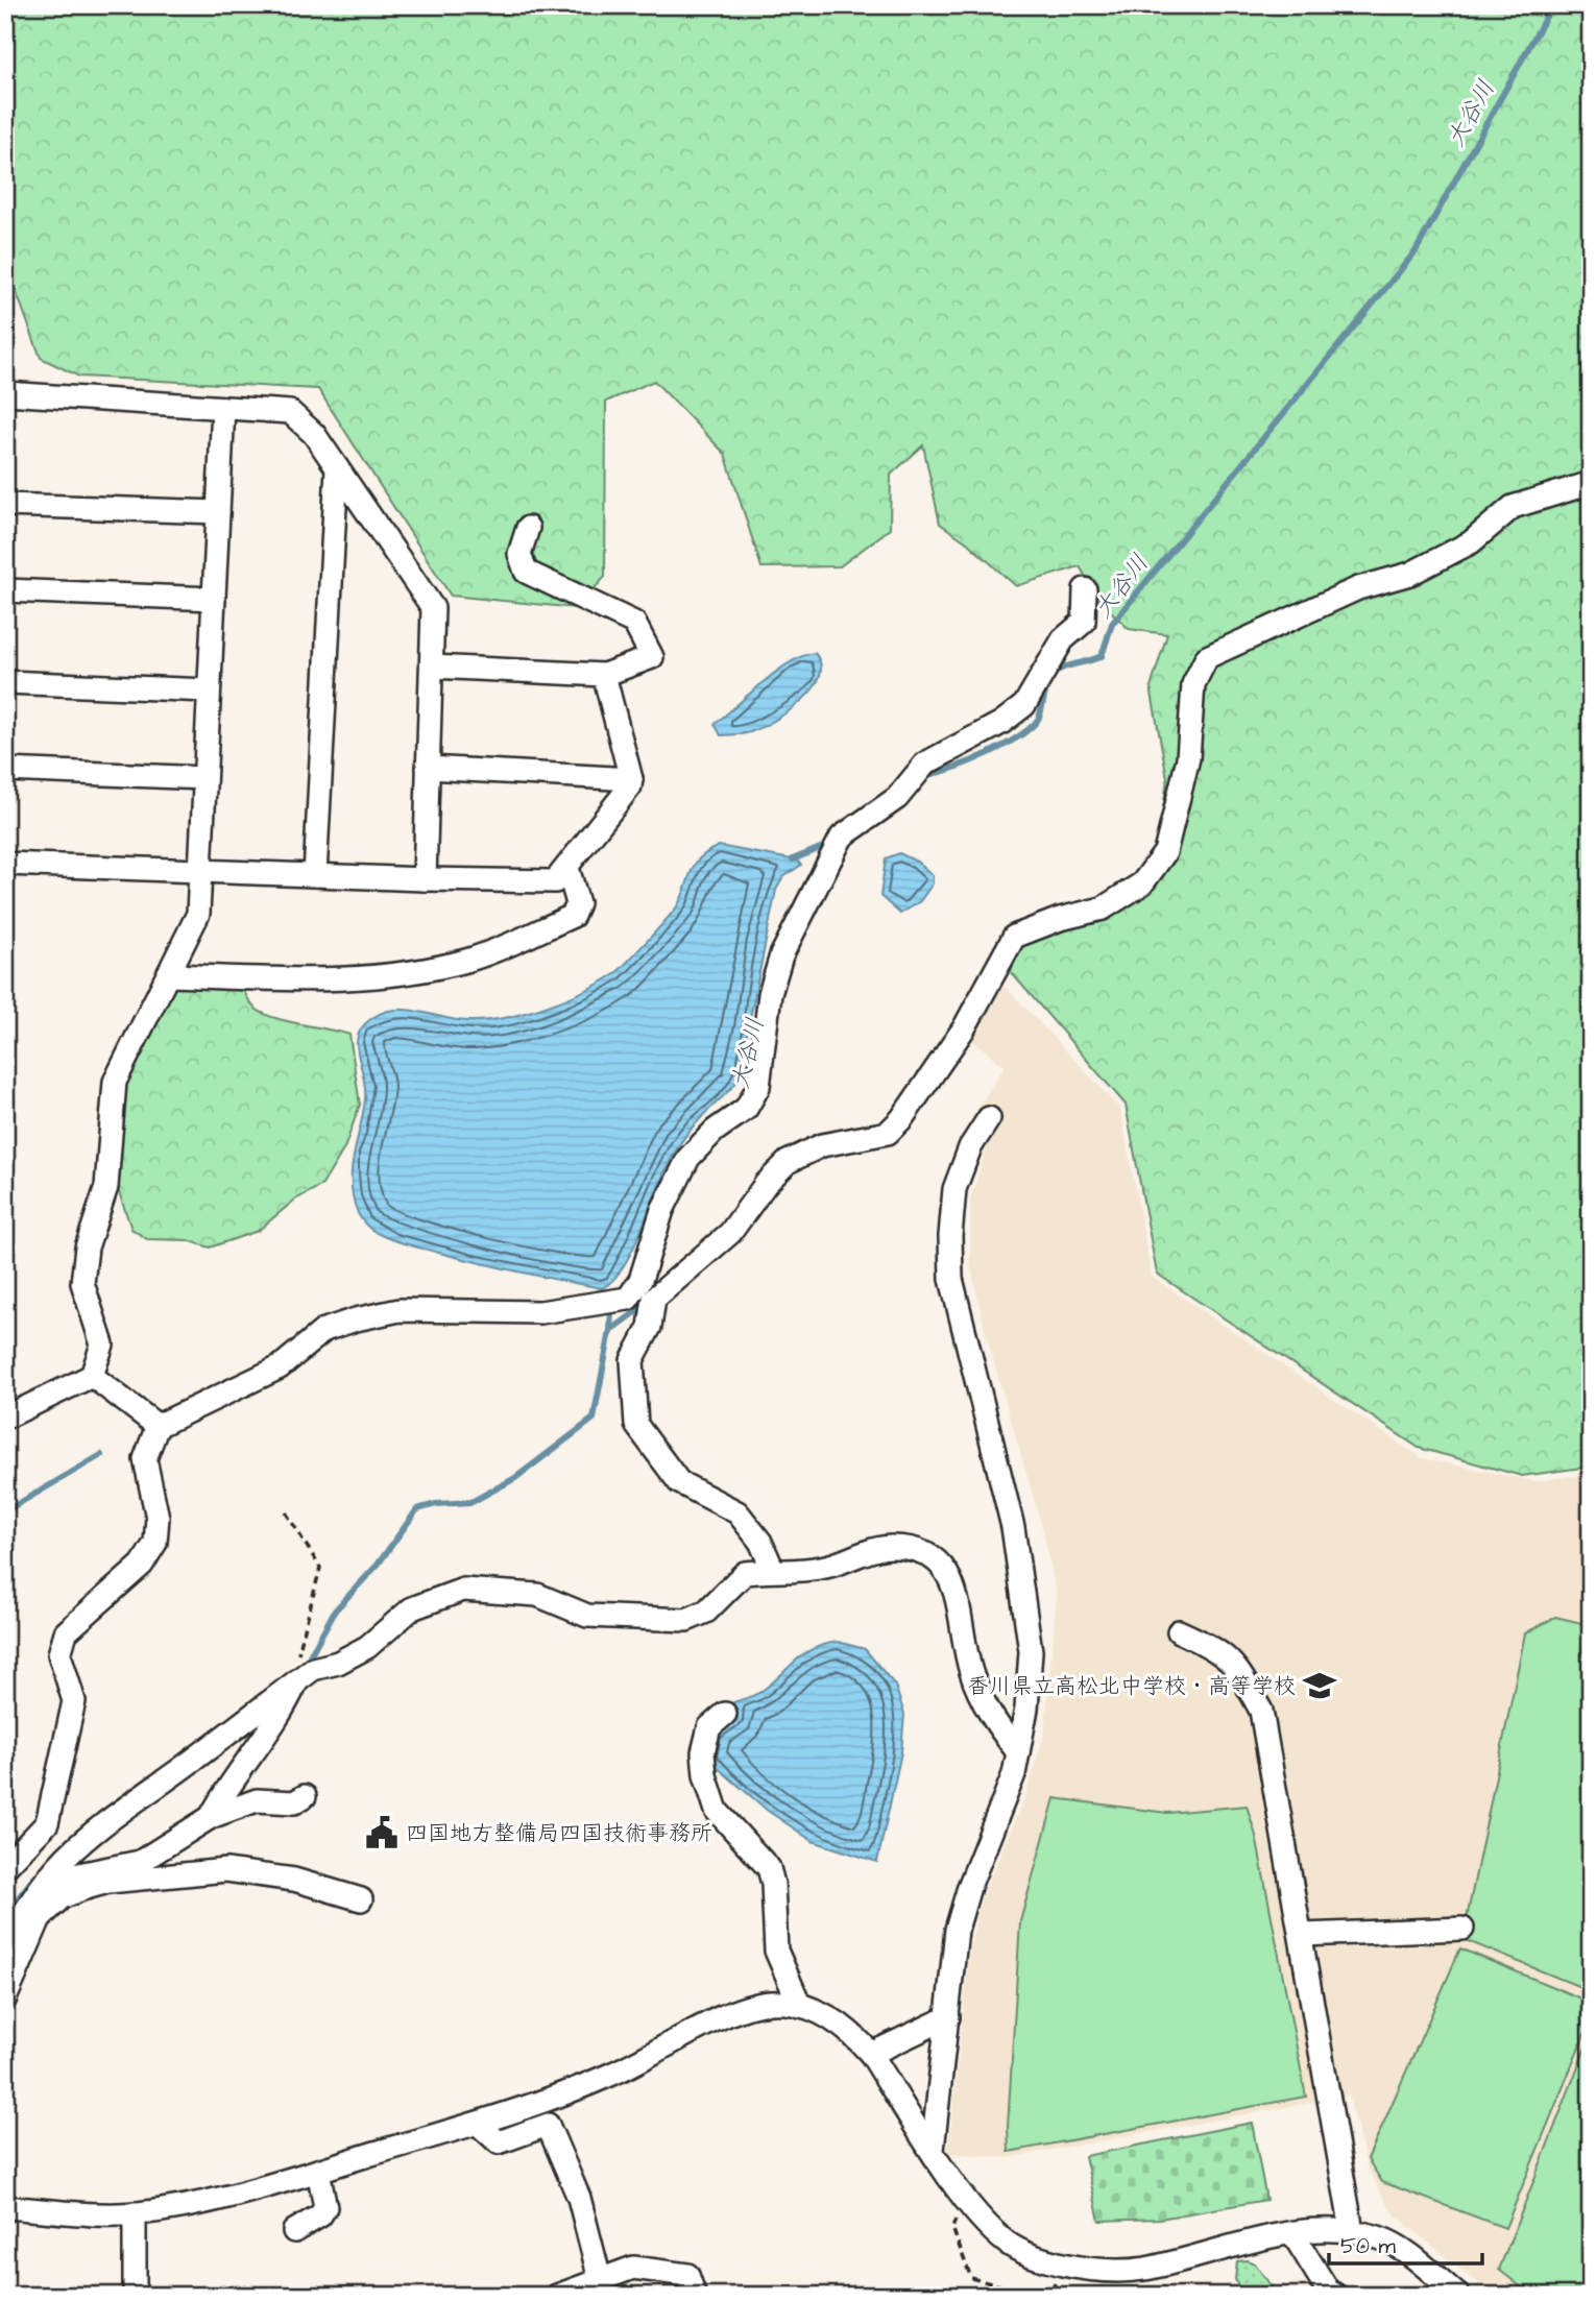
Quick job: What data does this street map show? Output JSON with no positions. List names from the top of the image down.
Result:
{
  "water": ["大谷川"],
  "places": {
    "school or university": ["香川県立高松北中学校・高等学校"],
    "public building": ["四国地方整備局四国技術事務所"]
  },
  "scale_bar": "50 m"
}
